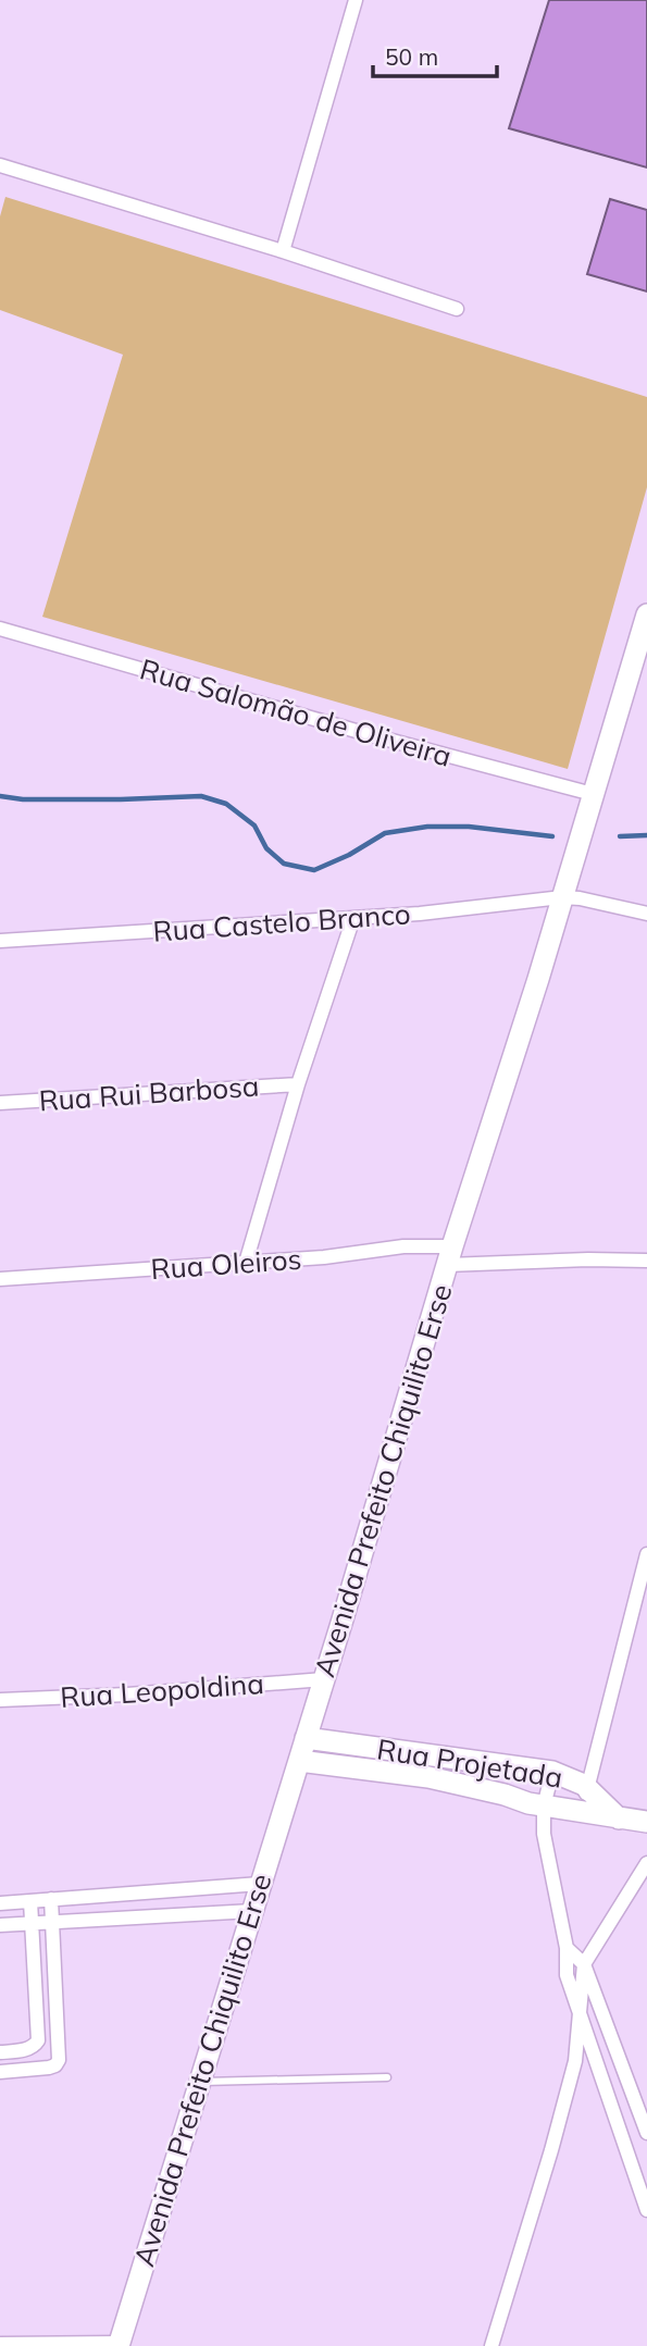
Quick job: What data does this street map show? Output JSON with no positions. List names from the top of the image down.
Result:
{
  "streets": {
    "street": [
      "Rua Salomão de Oliveira",
      "Rua Castelo Branco",
      "Rua Rui Barbosa",
      "Rua Oleiros",
      "Avenida Prefeito Chiquilito Erse",
      "Rua Leopoldina",
      "Rua Projetada"
    ]
  },
  "crossings": [
    ["Rua Salomão de Oliveira", "Avenida Prefeito Chiquilito Erse"],
    ["Rua Castelo Branco", "Rua Rui Barbosa"],
    ["Rua Castelo Branco", "Avenida Prefeito Chiquilito Erse"],
    ["Rua Rui Barbosa", "Rua Oleiros"],
    ["Rua Oleiros", "Avenida Prefeito Chiquilito Erse"],
    ["Avenida Prefeito Chiquilito Erse", "Rua Leopoldina"],
    ["Avenida Prefeito Chiquilito Erse", "Rua Projetada"]
  ],
  "scale_bar": "50 m"
}
